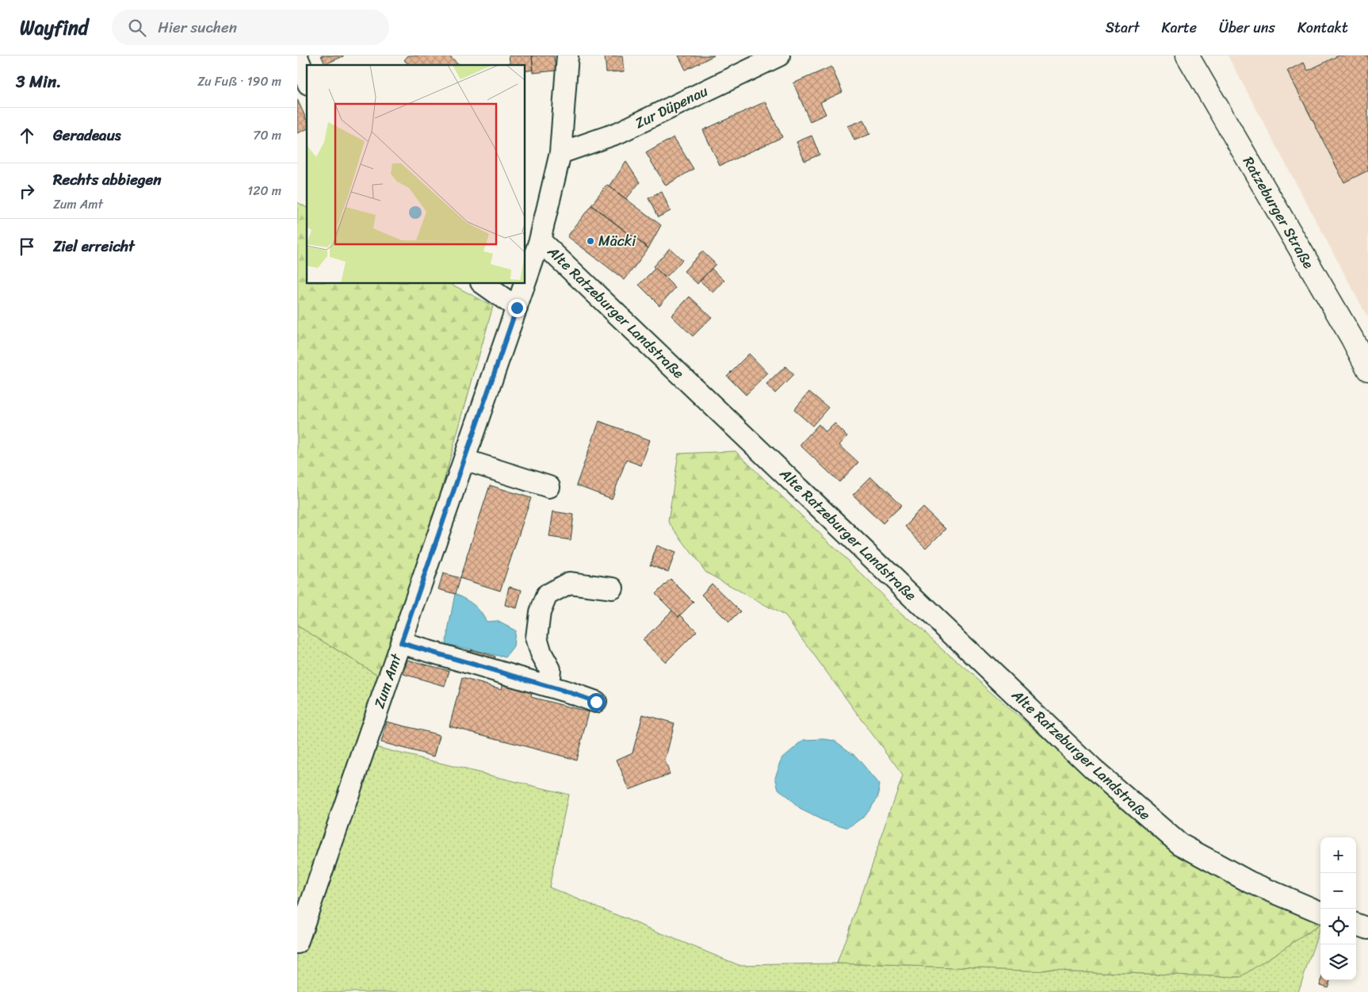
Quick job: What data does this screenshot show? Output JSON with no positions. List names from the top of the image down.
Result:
{
  "streets": {
    "main road": ["Ratzeburger Straße"],
    "street": ["Zur Düpenau", "Alte Ratzeburger Landstraße", "Zum Amt"]
  },
  "crossings": [
    ["Zur Düpenau", "Alte Ratzeburger Landstraße"],
    ["Alte Ratzeburger Landstraße", "Zum Amt"]
  ],
  "places": ["Mäcki"],
  "page": {
    "header": "Wayfind",
    "search": "Hier suchen",
    "nav": [
      "Start",
      "Karte",
      "Über uns",
      "Kontakt"
    ],
    "heading": ["3 Min.", "Zu Fuß · 190 m"],
    "list": [
      ["Geradeaus", "70 m"],
      ["Rechts abbiegen", "Zum Amt", "120 m"],
      "Ziel erreicht"
    ],
    "map_buttons": ["+", "−"]
  }
}
